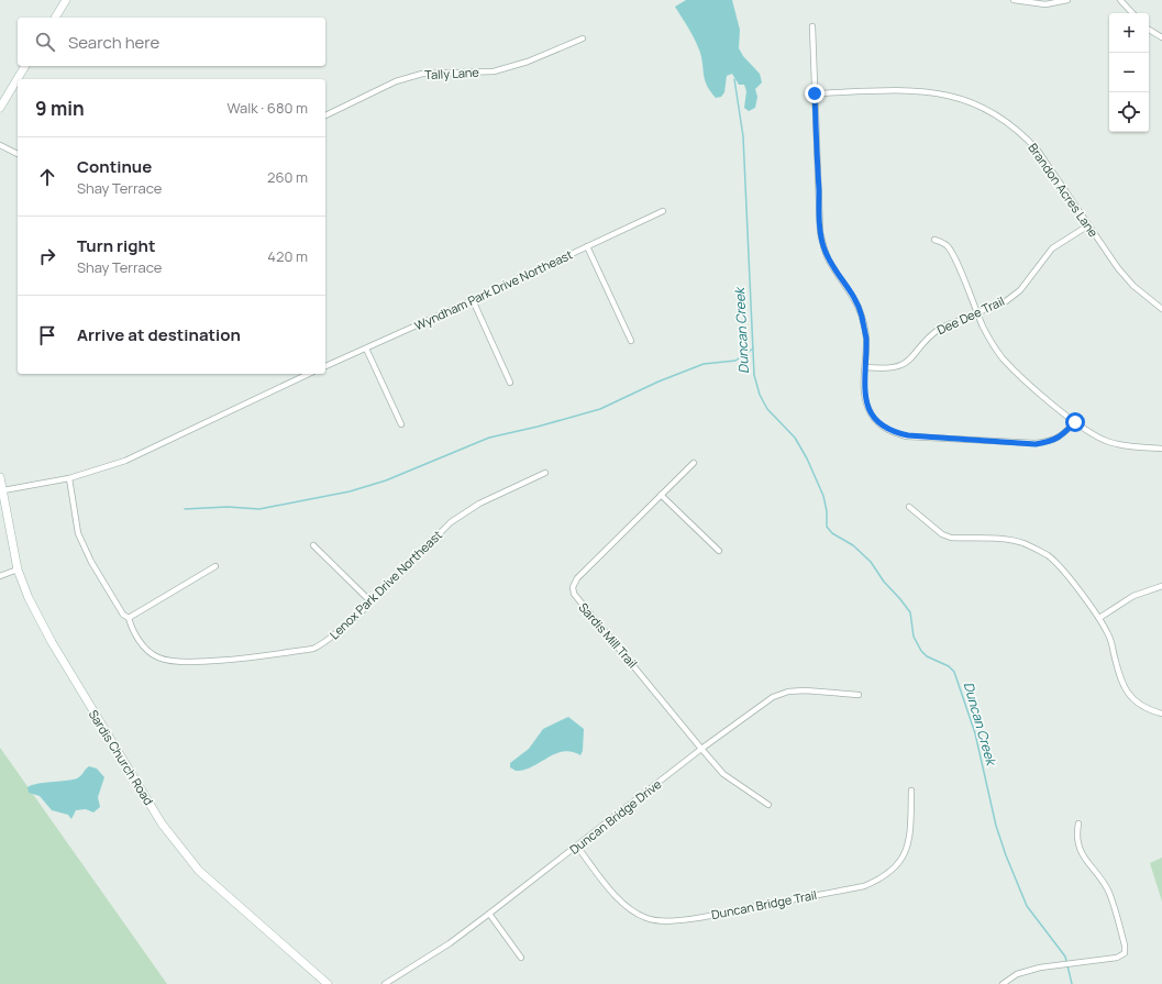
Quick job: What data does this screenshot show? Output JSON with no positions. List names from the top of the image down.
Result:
{
  "streets": {
    "street": [
      "Tally Lane",
      "Brandon Acres Lane",
      "Wyndham Park Drive Northeast",
      "Dee Dee Trail",
      "Lenox Park Drive Northeast",
      "Sardis Mill Trail",
      "Sardis Church Road",
      "Duncan Bridge Drive",
      "Duncan Bridge Trail"
    ]
  },
  "crossings": [
    ["Brandon Acres Lane", "Dee Dee Trail"],
    ["Sardis Mill Trail", "Duncan Bridge Drive"],
    ["Duncan Bridge Drive", "Duncan Bridge Trail"]
  ],
  "water": ["Duncan Creek"],
  "page": {
    "map_buttons": ["+", "−"],
    "search": "Search here",
    "heading": ["9 min", "Walk · 680 m"],
    "list": [
      ["Continue", "Shay Terrace", "260 m"],
      ["Turn right", "Shay Terrace", "420 m"],
      "Arrive at destination"
    ]
  }
}
